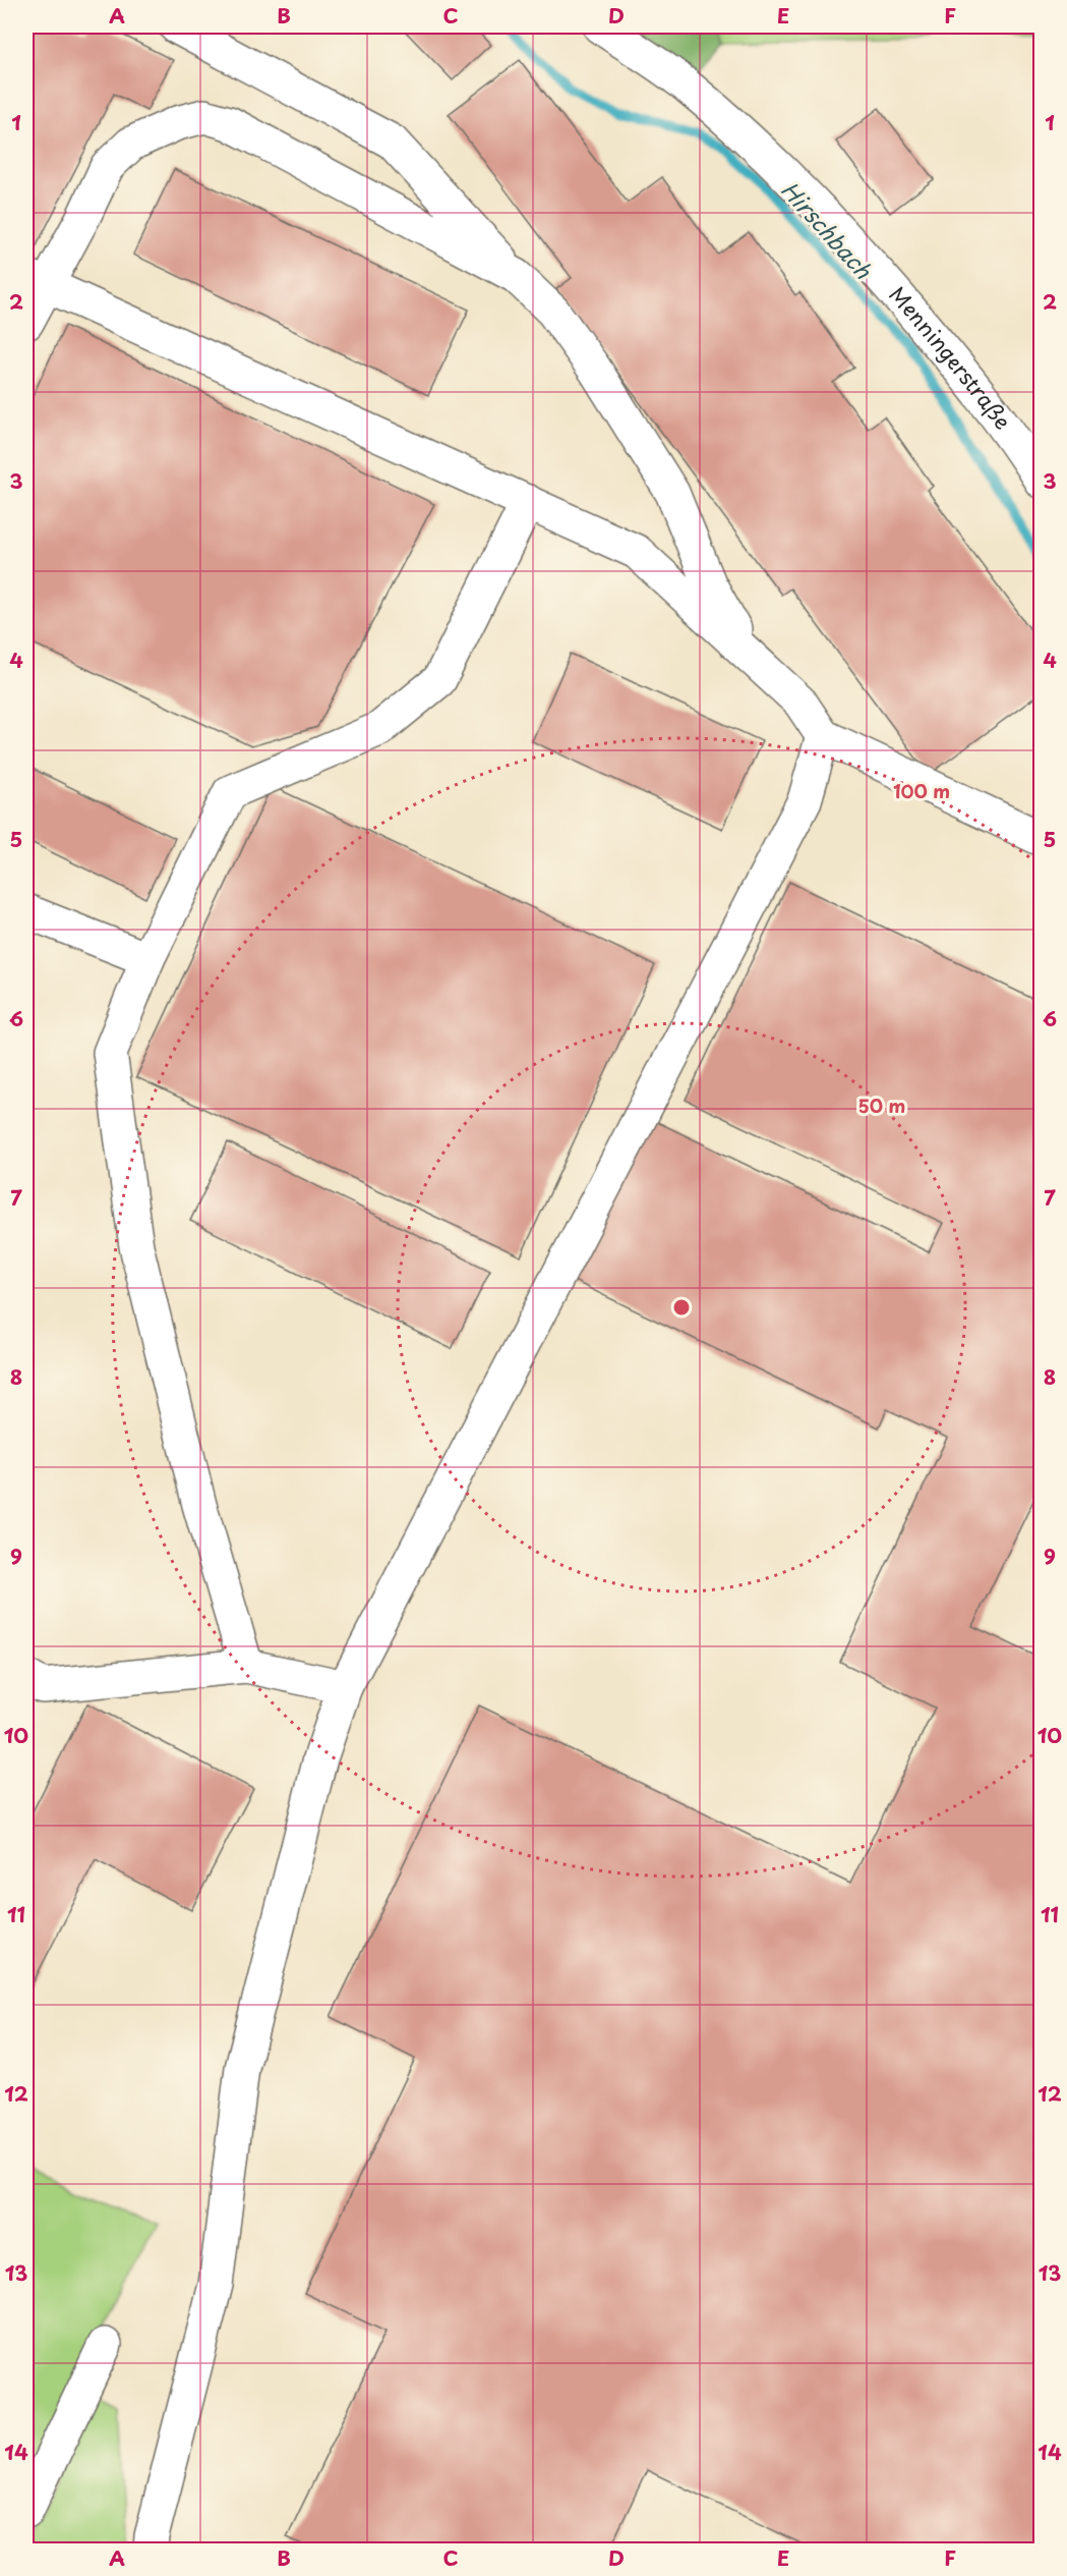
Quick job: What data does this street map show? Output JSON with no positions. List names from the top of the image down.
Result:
{
  "streets": {
    "street": ["Menningerstraße"]
  },
  "water": ["Hirschbach"],
  "grid": {
    "columns": [
      "A",
      "B",
      "C",
      "D",
      "E",
      "F"
    ],
    "rows": [
      "1",
      "2",
      "3",
      "4",
      "5",
      "6",
      "7",
      "8",
      "9",
      "10",
      "11",
      "12",
      "13",
      "14"
    ]
  },
  "rings": ["100 m", "50 m"]
}
